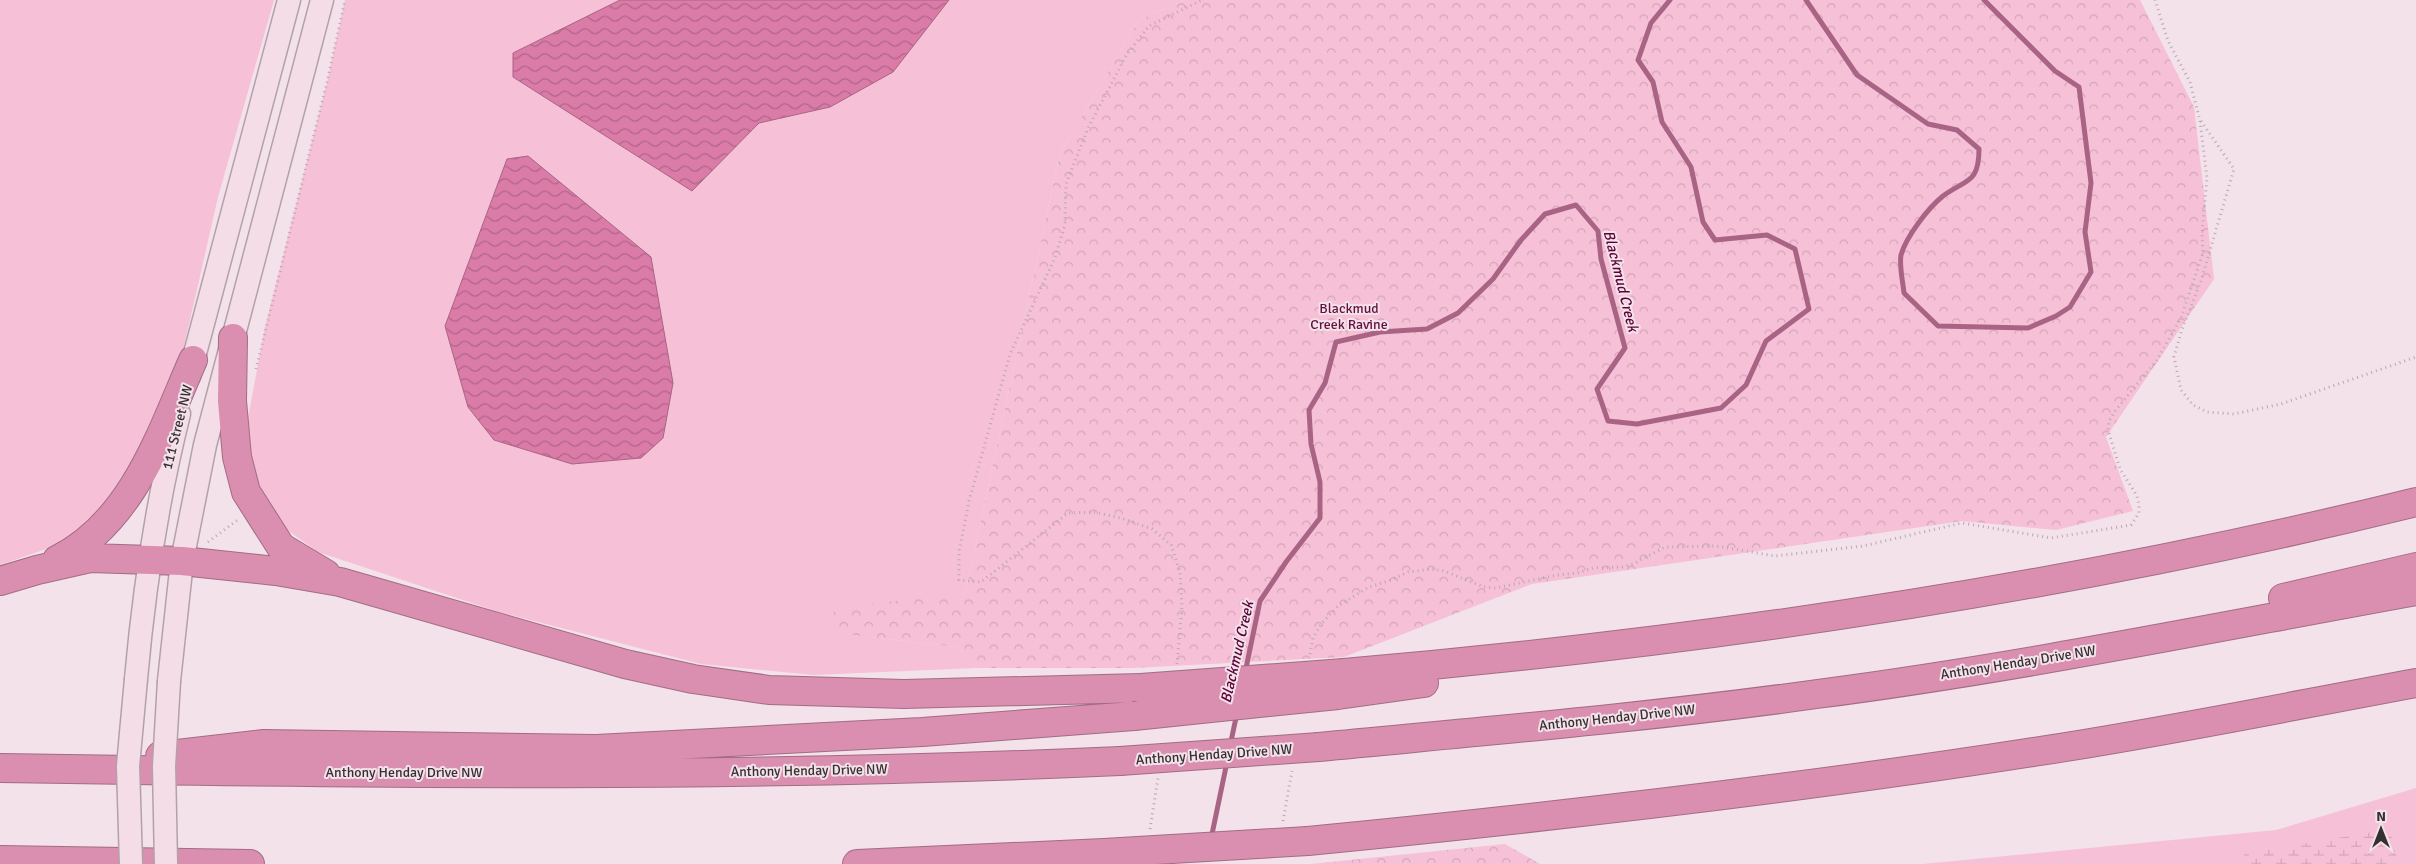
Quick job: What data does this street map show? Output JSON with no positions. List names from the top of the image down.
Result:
{
  "streets": {
    "highway": ["Anthony Henday Drive NW"],
    "main road": ["111 Street NW"]
  },
  "water": ["Blackmud Creek"],
  "parks": ["Blackmud Creek Ravine"],
  "north": "top"
}
